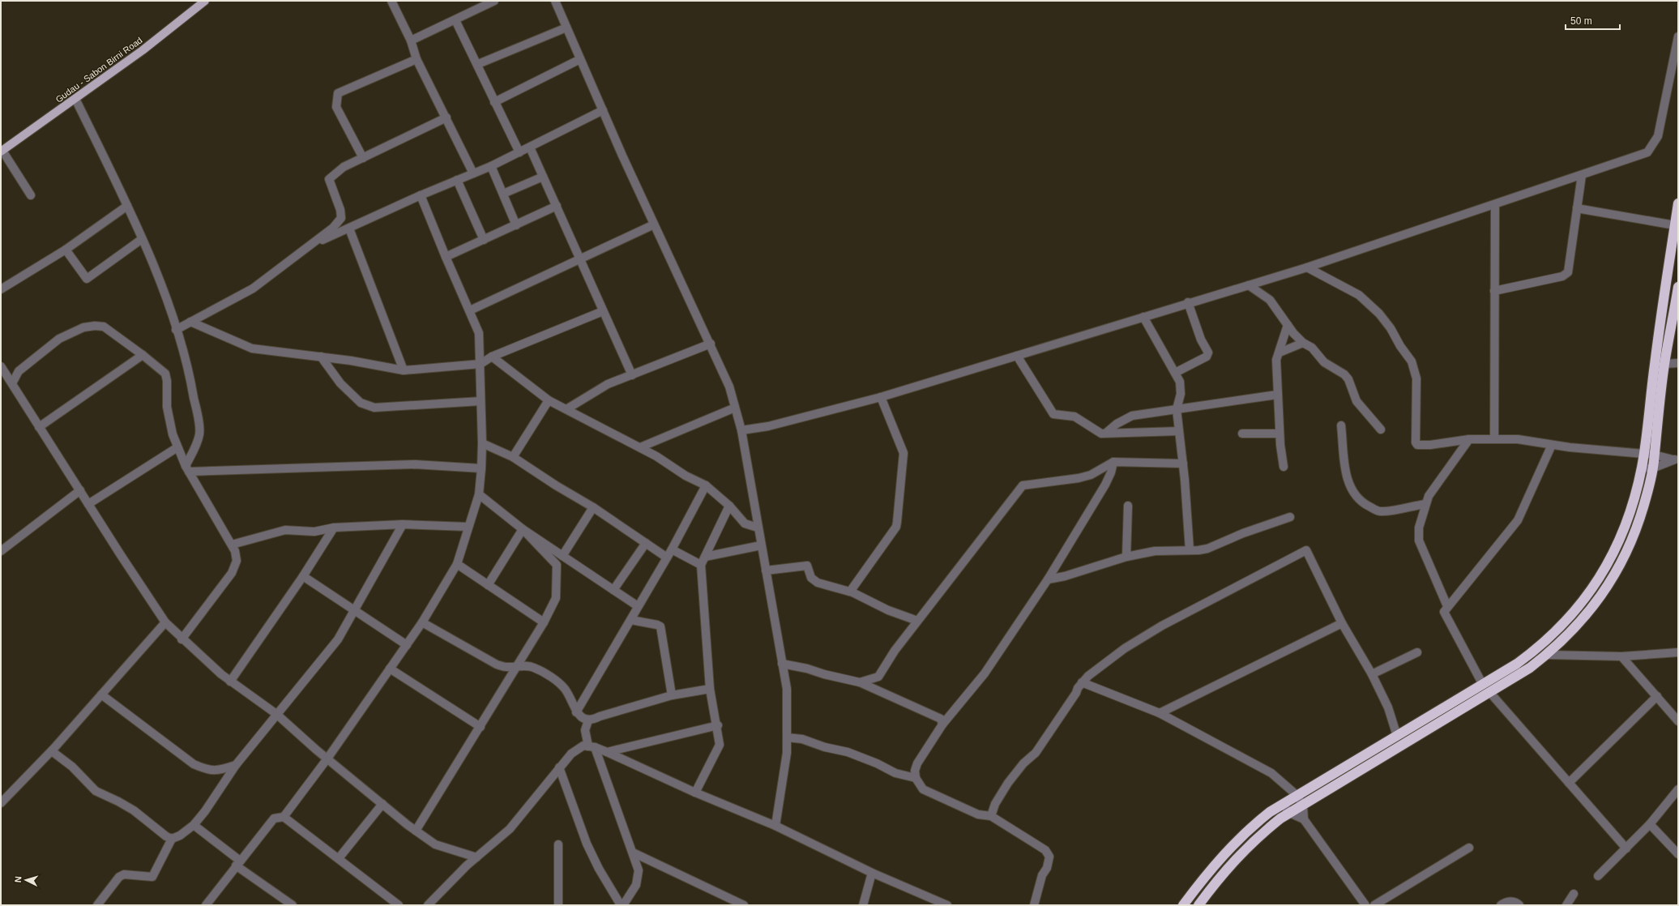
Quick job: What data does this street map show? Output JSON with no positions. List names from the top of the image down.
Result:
{
  "streets": {
    "main road": ["Gudau - Sabon Birni Road"]
  },
  "scale_bar": "50 m",
  "north": "left"
}
